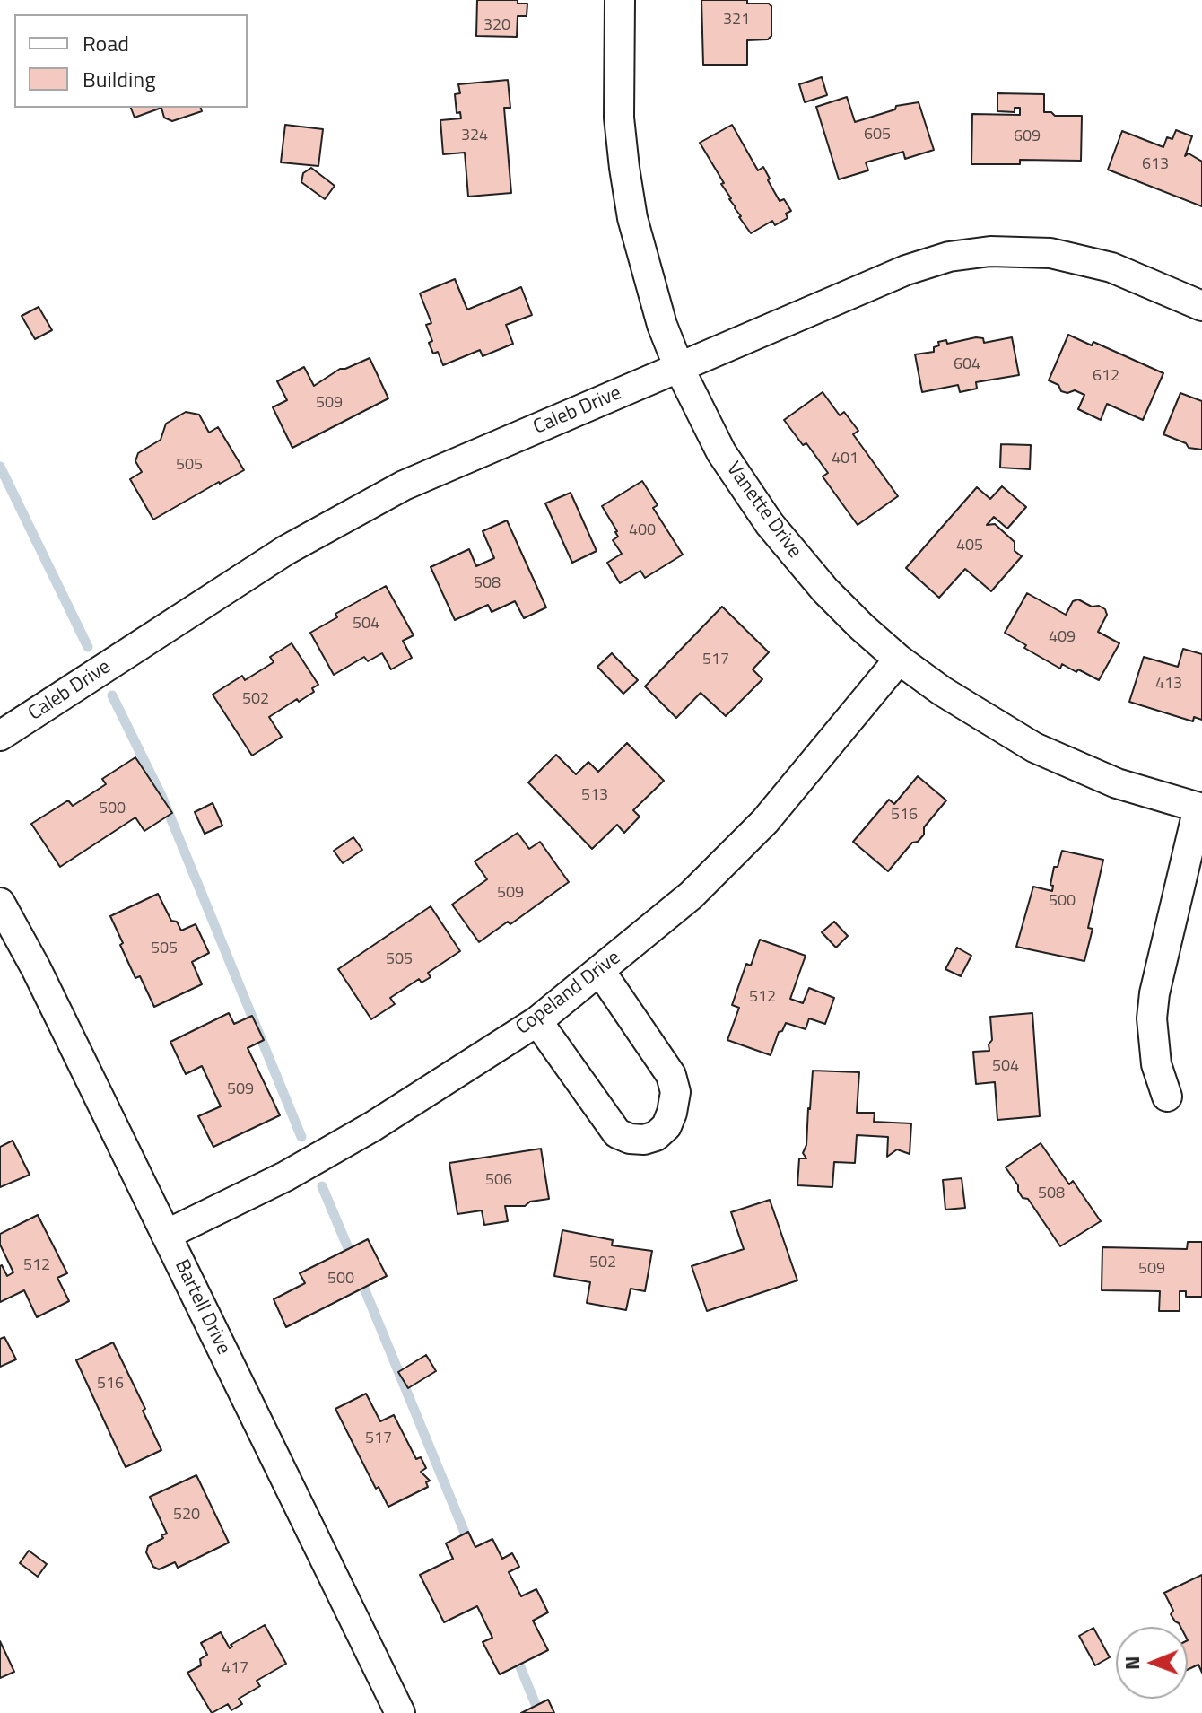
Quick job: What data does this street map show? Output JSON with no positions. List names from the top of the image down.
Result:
{
  "streets": {
    "street": [
      "Caleb Drive",
      "Vanette Drive",
      "Copeland Drive",
      "Bartell Drive"
    ]
  },
  "crossings": [
    ["Caleb Drive", "Vanette Drive"],
    ["Vanette Drive", "Copeland Drive"],
    ["Copeland Drive", "Bartell Drive"]
  ],
  "house_numbers": [
    "321",
    "320",
    "605",
    "324",
    "609",
    "613",
    "604",
    "612",
    "509",
    "401",
    "505",
    "400",
    "405",
    "508",
    "504",
    "409",
    "517",
    "413",
    "502",
    "513",
    "500",
    "516",
    "509",
    "500",
    "505",
    "505",
    "512",
    "504",
    "509",
    "506",
    "508",
    "502",
    "512",
    "509",
    "500",
    "516",
    "517",
    "520",
    "417"
  ],
  "legend": ["Road", "Building"],
  "north": "left"
}
